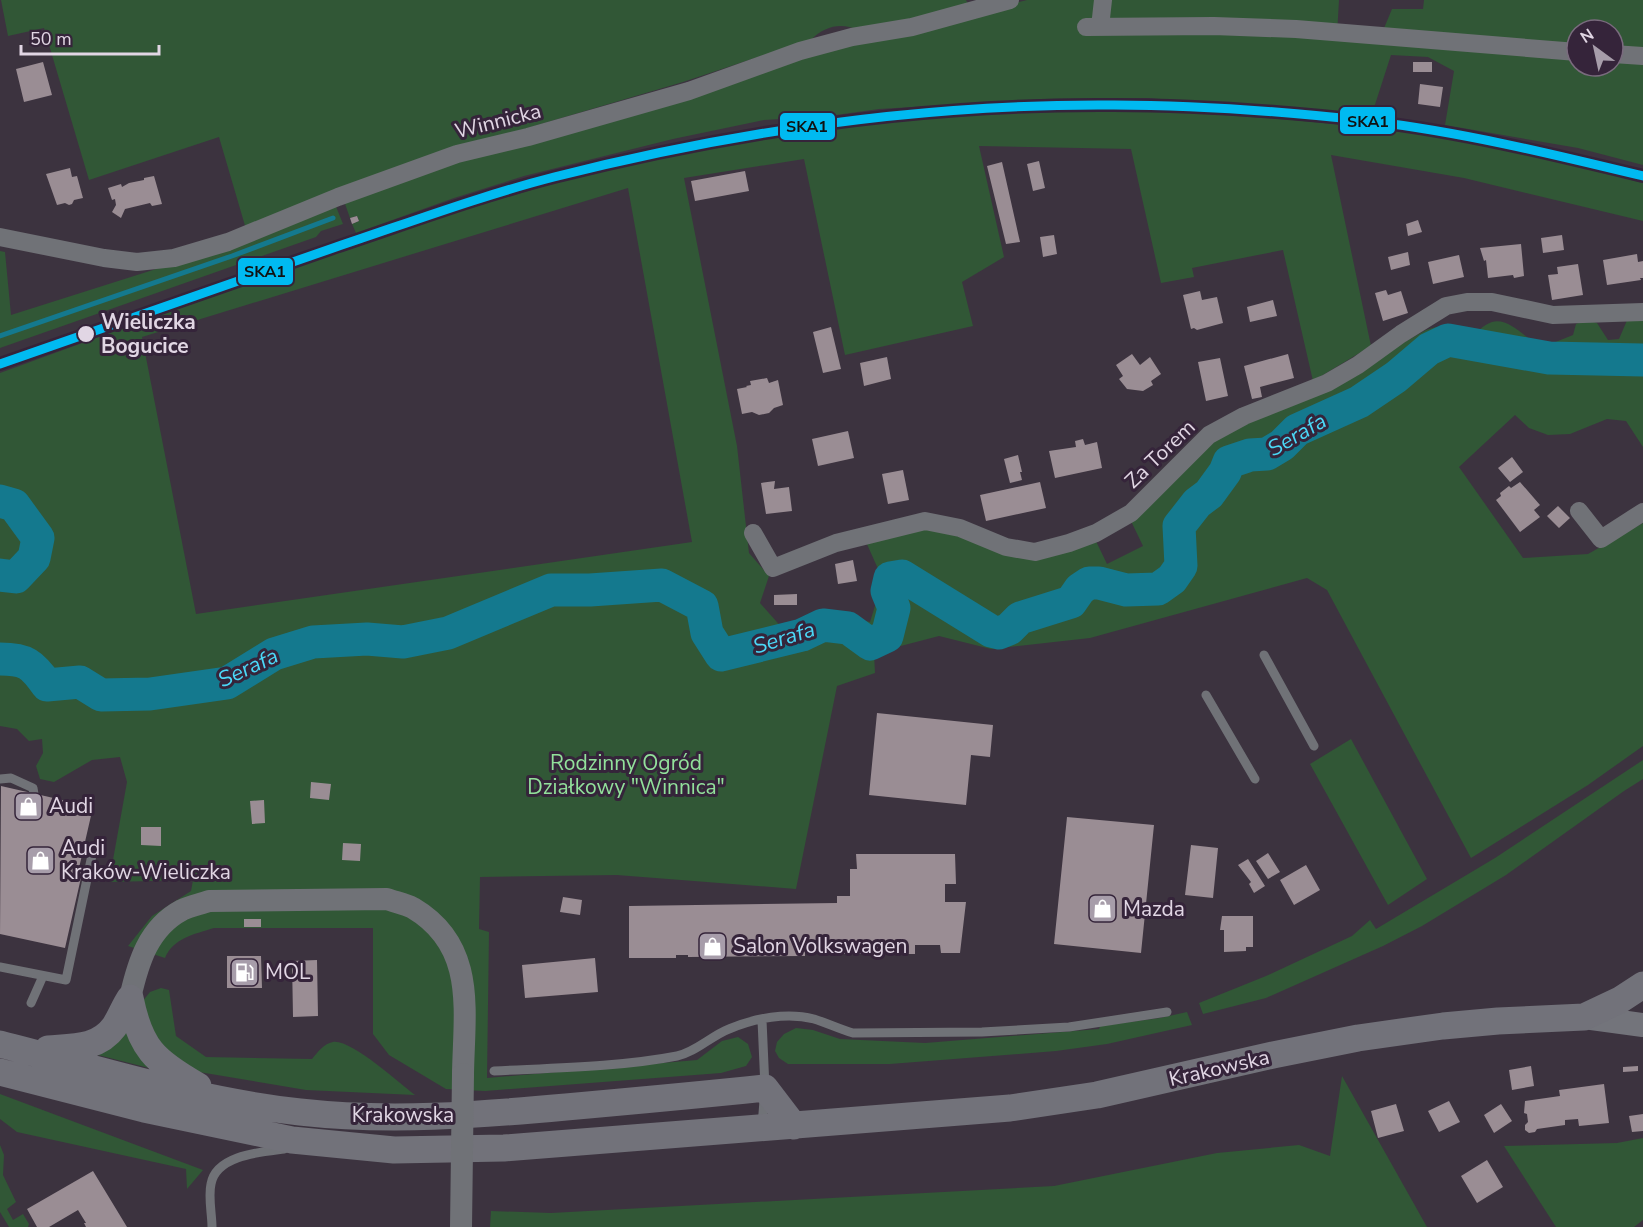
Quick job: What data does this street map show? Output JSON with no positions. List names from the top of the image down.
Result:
{
  "streets": {
    "main road": ["Krakowska"],
    "street": ["Winnicka", "Za Torem"]
  },
  "water": ["Serafa"],
  "parks": ["Rodzinny Ogród Działkowy \"Winnica\""],
  "places": {
    "other": ["Wieliczka Bogucice"],
    "shop": [
      "Audi",
      "Audi Kraków-Wieliczka",
      "Mazda",
      "Salon Volkswagen"
    ],
    "fuel station": ["MOL"]
  },
  "lines": ["transit line SKA1"],
  "scale_bar": "50 m",
  "north": "top left"
}
